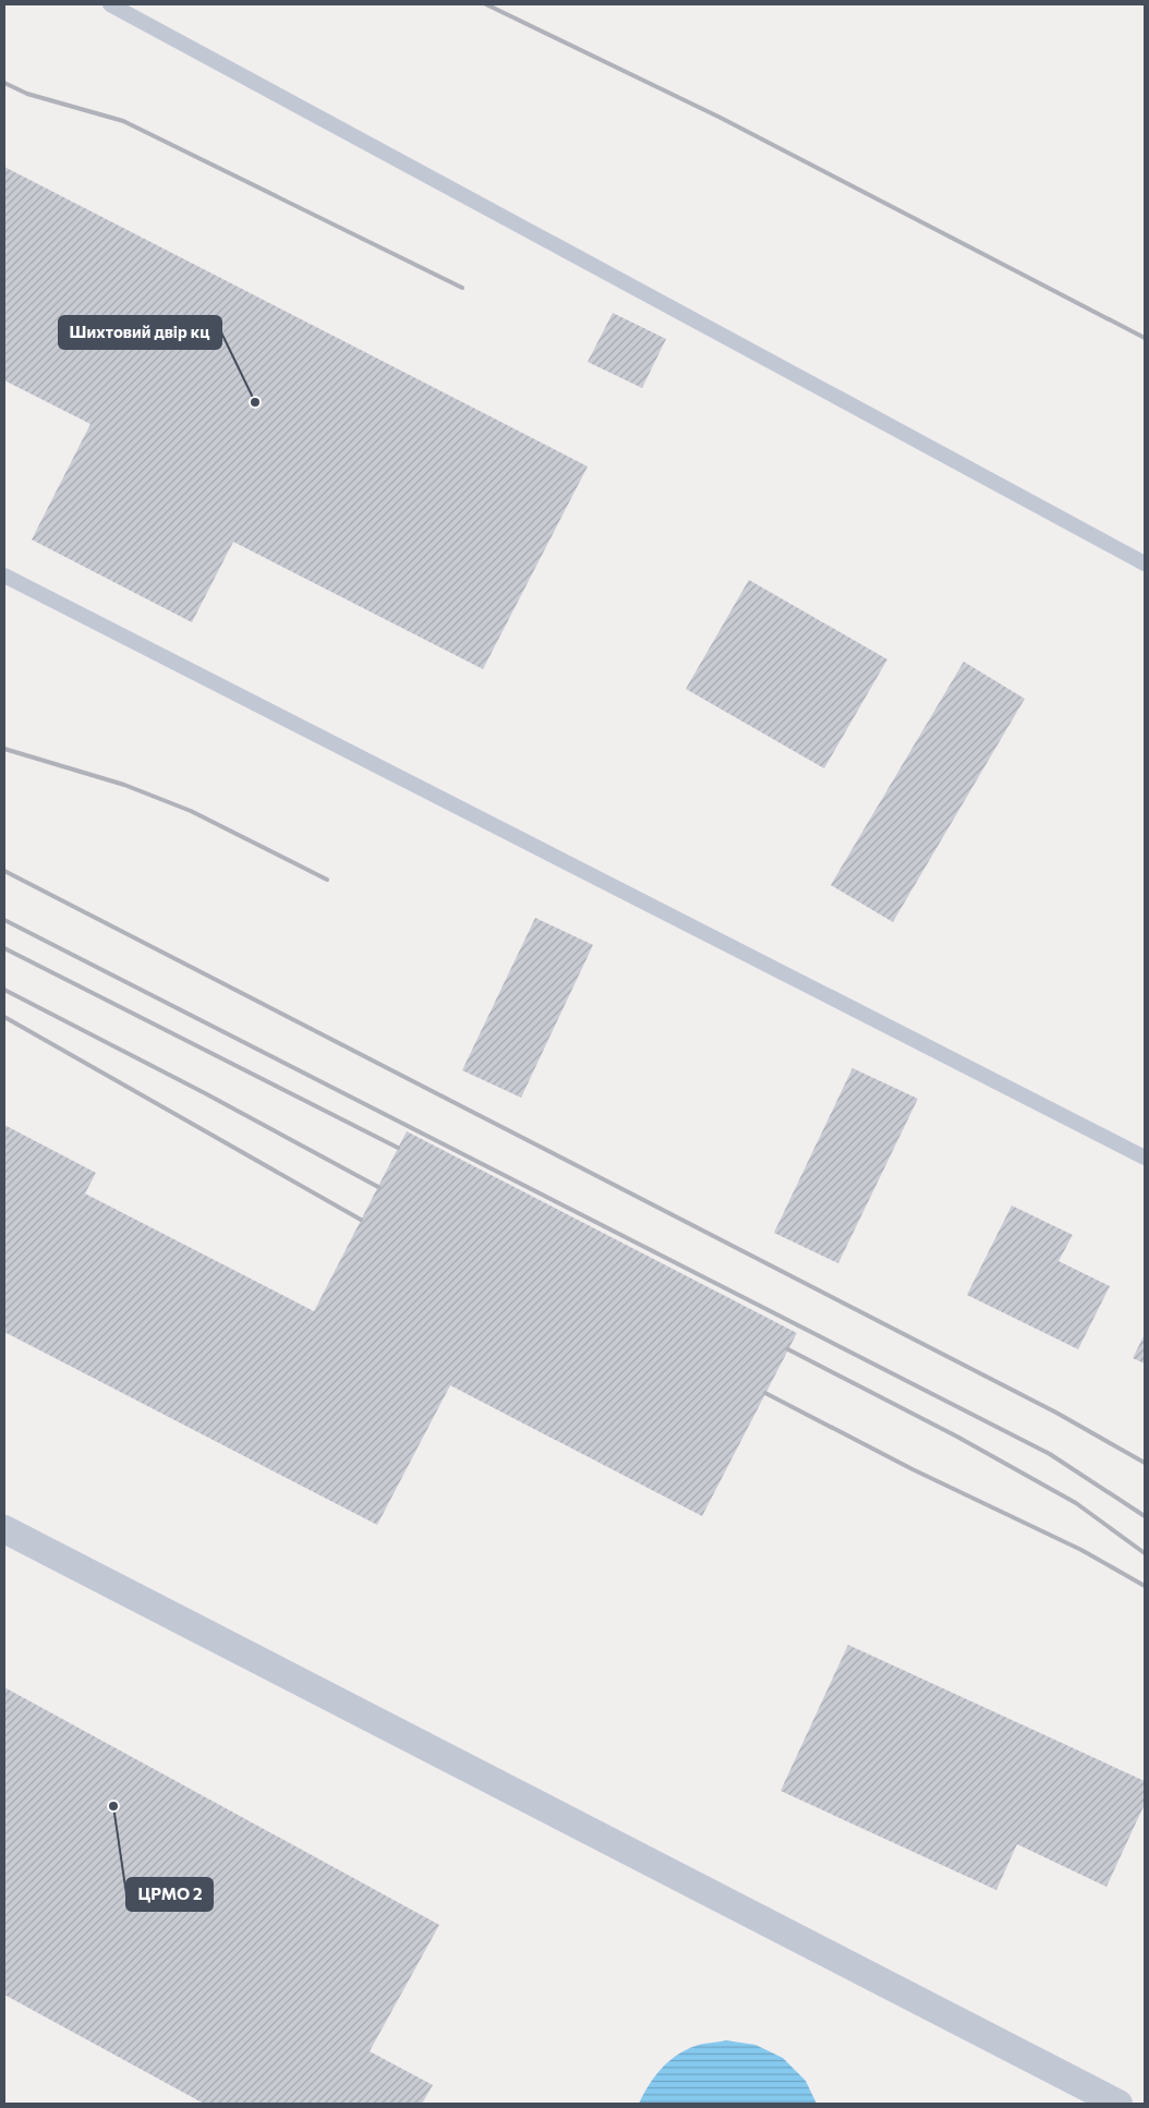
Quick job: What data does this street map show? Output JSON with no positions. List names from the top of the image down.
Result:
{
  "places": ["Шихтовий двір кц", "ЦРМО 2"]
}
